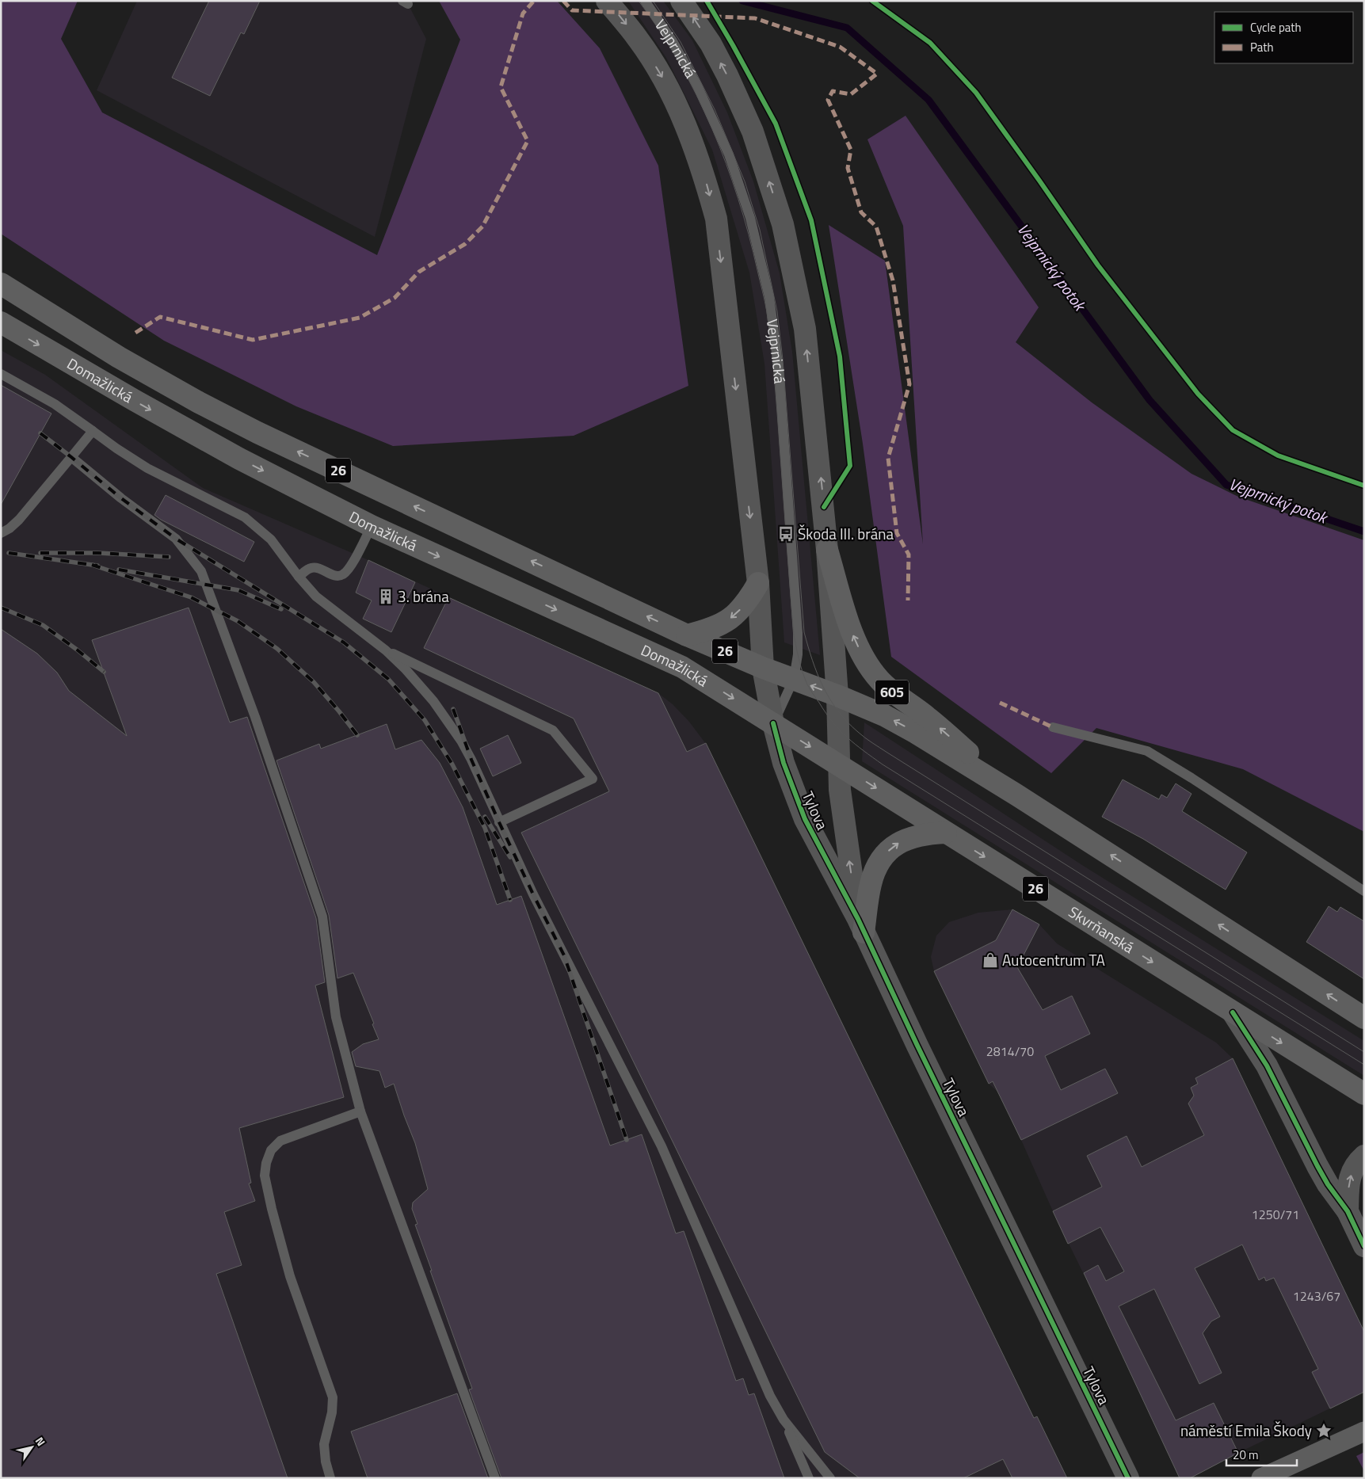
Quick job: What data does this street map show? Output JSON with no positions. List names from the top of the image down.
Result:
{
  "streets": {
    "main road": [
      "Vejprnická",
      "Domažlická",
      "26",
      "605",
      "Tylova",
      "Skvrňanská"
    ]
  },
  "crossings": [
    ["Vejprnická", "Domažlická"],
    ["Vejprnická", "26"],
    ["Vejprnická", "605"],
    ["Vejprnická", "Tylova"],
    ["Domažlická", "26"],
    ["Domažlická", "Tylova"],
    ["26", "605"],
    ["26", "Tylova"],
    ["26", "Skvrňanská"],
    ["Tylova", "Skvrňanská"]
  ],
  "water": ["Vejprnický potok"],
  "places": {
    "bus stop": ["Škoda III. brána"],
    "building": ["3. brána"],
    "shop": ["Autocentrum TA"],
    "place": ["náměstí Emila Škody"]
  },
  "house_numbers": ["2814/70", "1250/71", "1243/67"],
  "legend": ["Cycle path", "Path"],
  "scale_bar": "20 m",
  "north": "top right"
}
